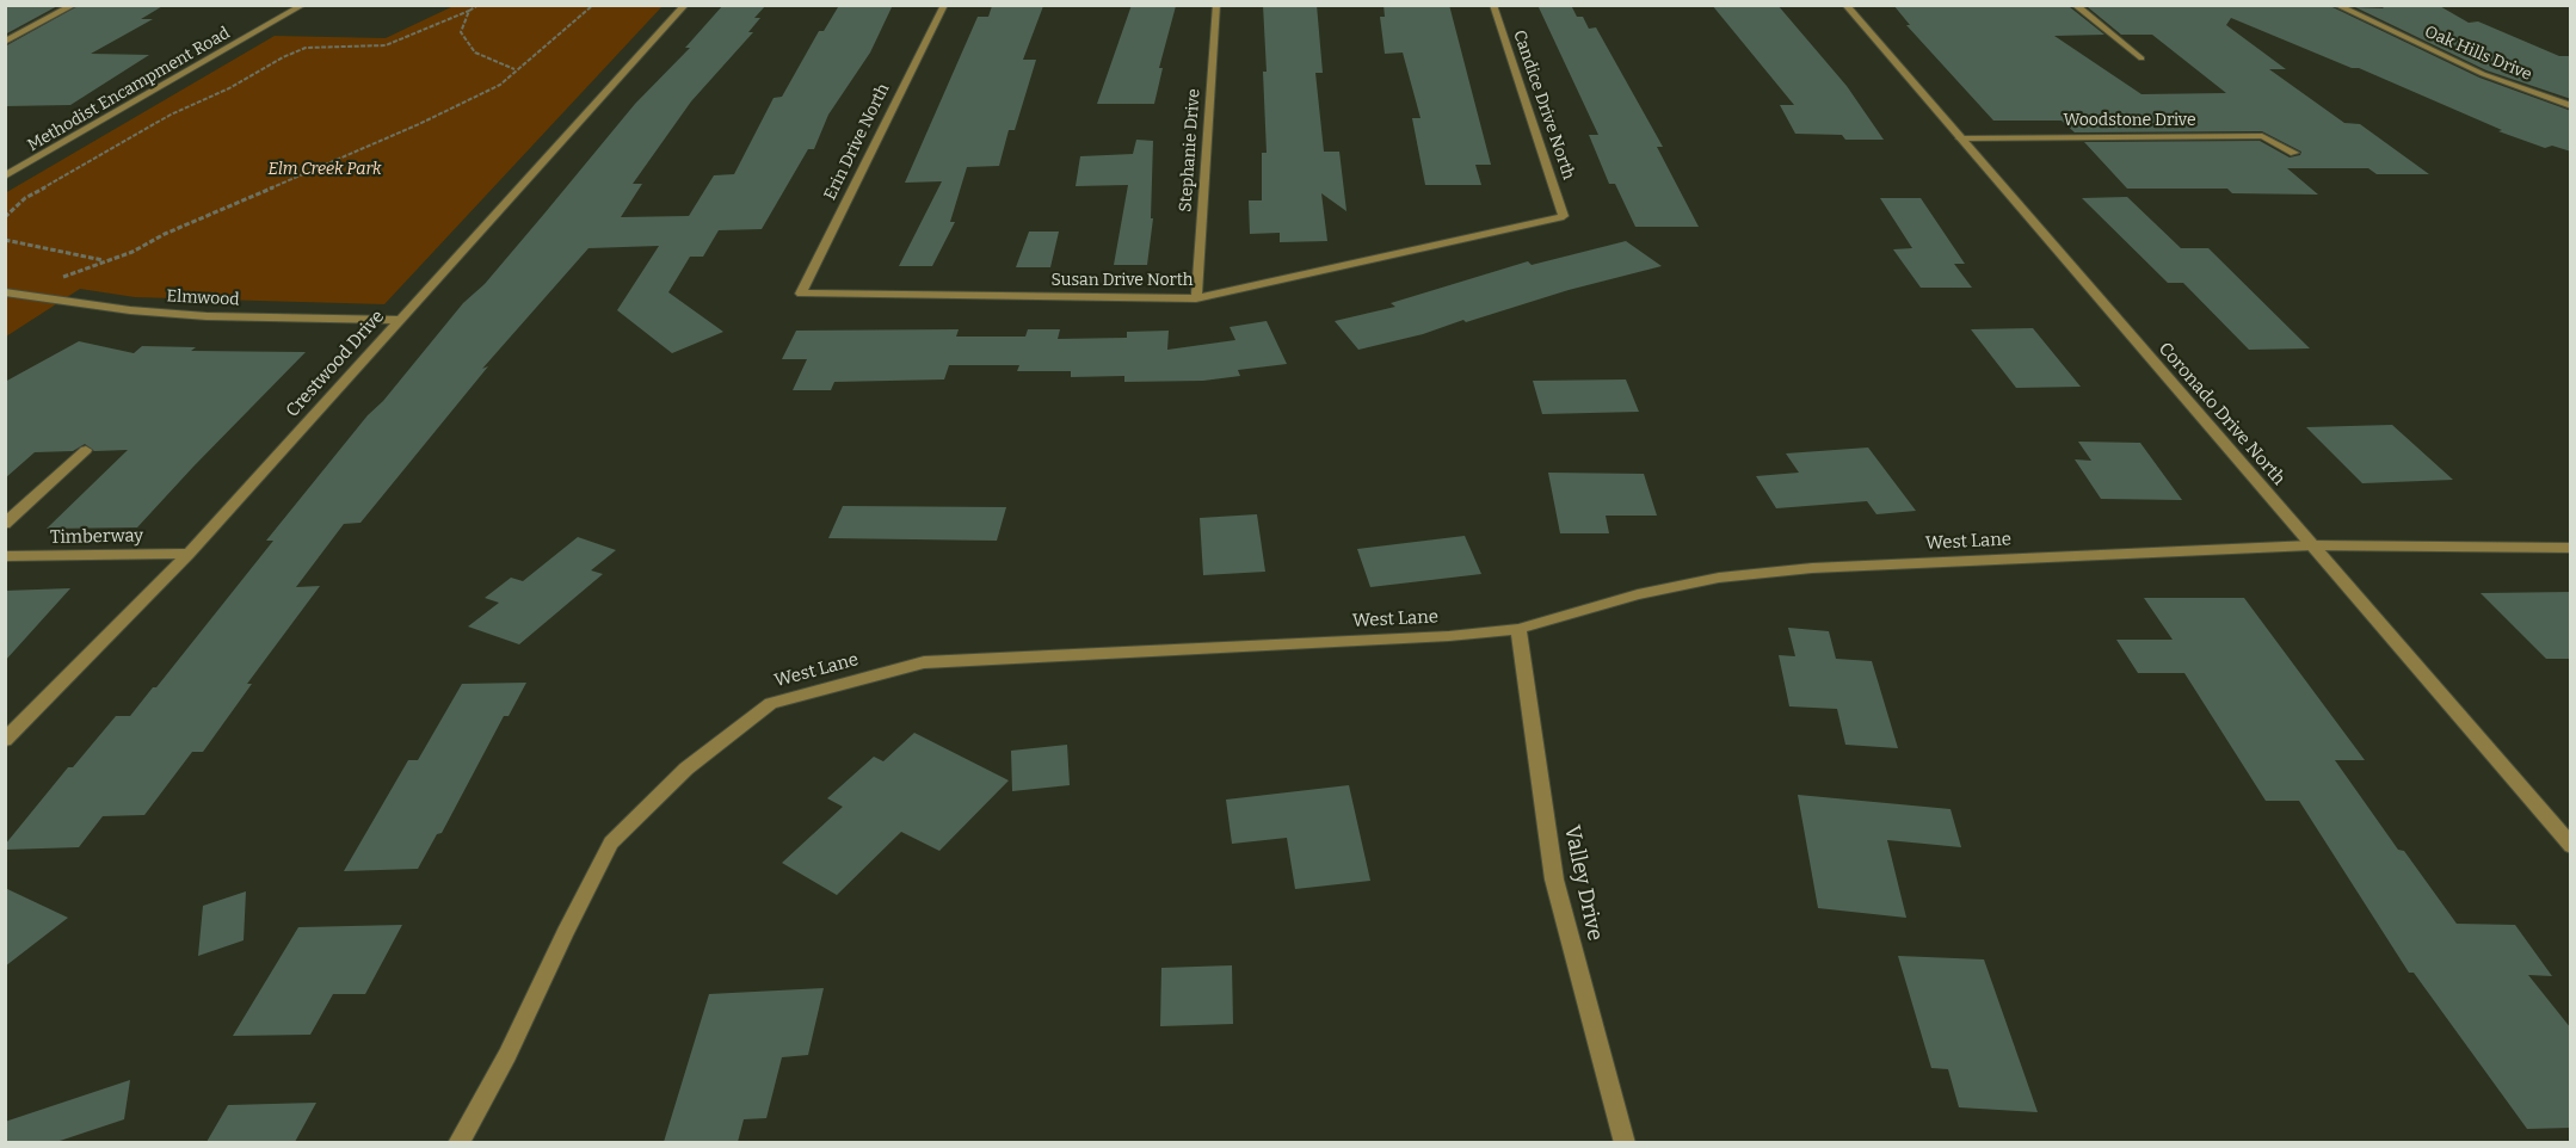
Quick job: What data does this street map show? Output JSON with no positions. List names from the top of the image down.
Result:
{
  "streets": {
    "street": [
      "Oak Hills Drive",
      "Methodist Encampment Road",
      "Candice Drive North",
      "Woodstone Drive",
      "Erin Drive North",
      "Stephanie Drive",
      "Susan Drive North",
      "Elmwood",
      "Crestwood Drive",
      "Coronado Drive North",
      "Timberway",
      "West Lane",
      "Valley Drive"
    ]
  },
  "crossings": [
    ["Candice Drive North", "Susan Drive North"],
    ["Woodstone Drive", "Coronado Drive North"],
    ["Erin Drive North", "Susan Drive North"],
    ["Stephanie Drive", "Susan Drive North"],
    ["Elmwood", "Crestwood Drive"],
    ["Crestwood Drive", "Timberway"],
    ["Coronado Drive North", "West Lane"],
    ["West Lane", "Valley Drive"]
  ],
  "parks": ["Elm Creek Park"]
}
